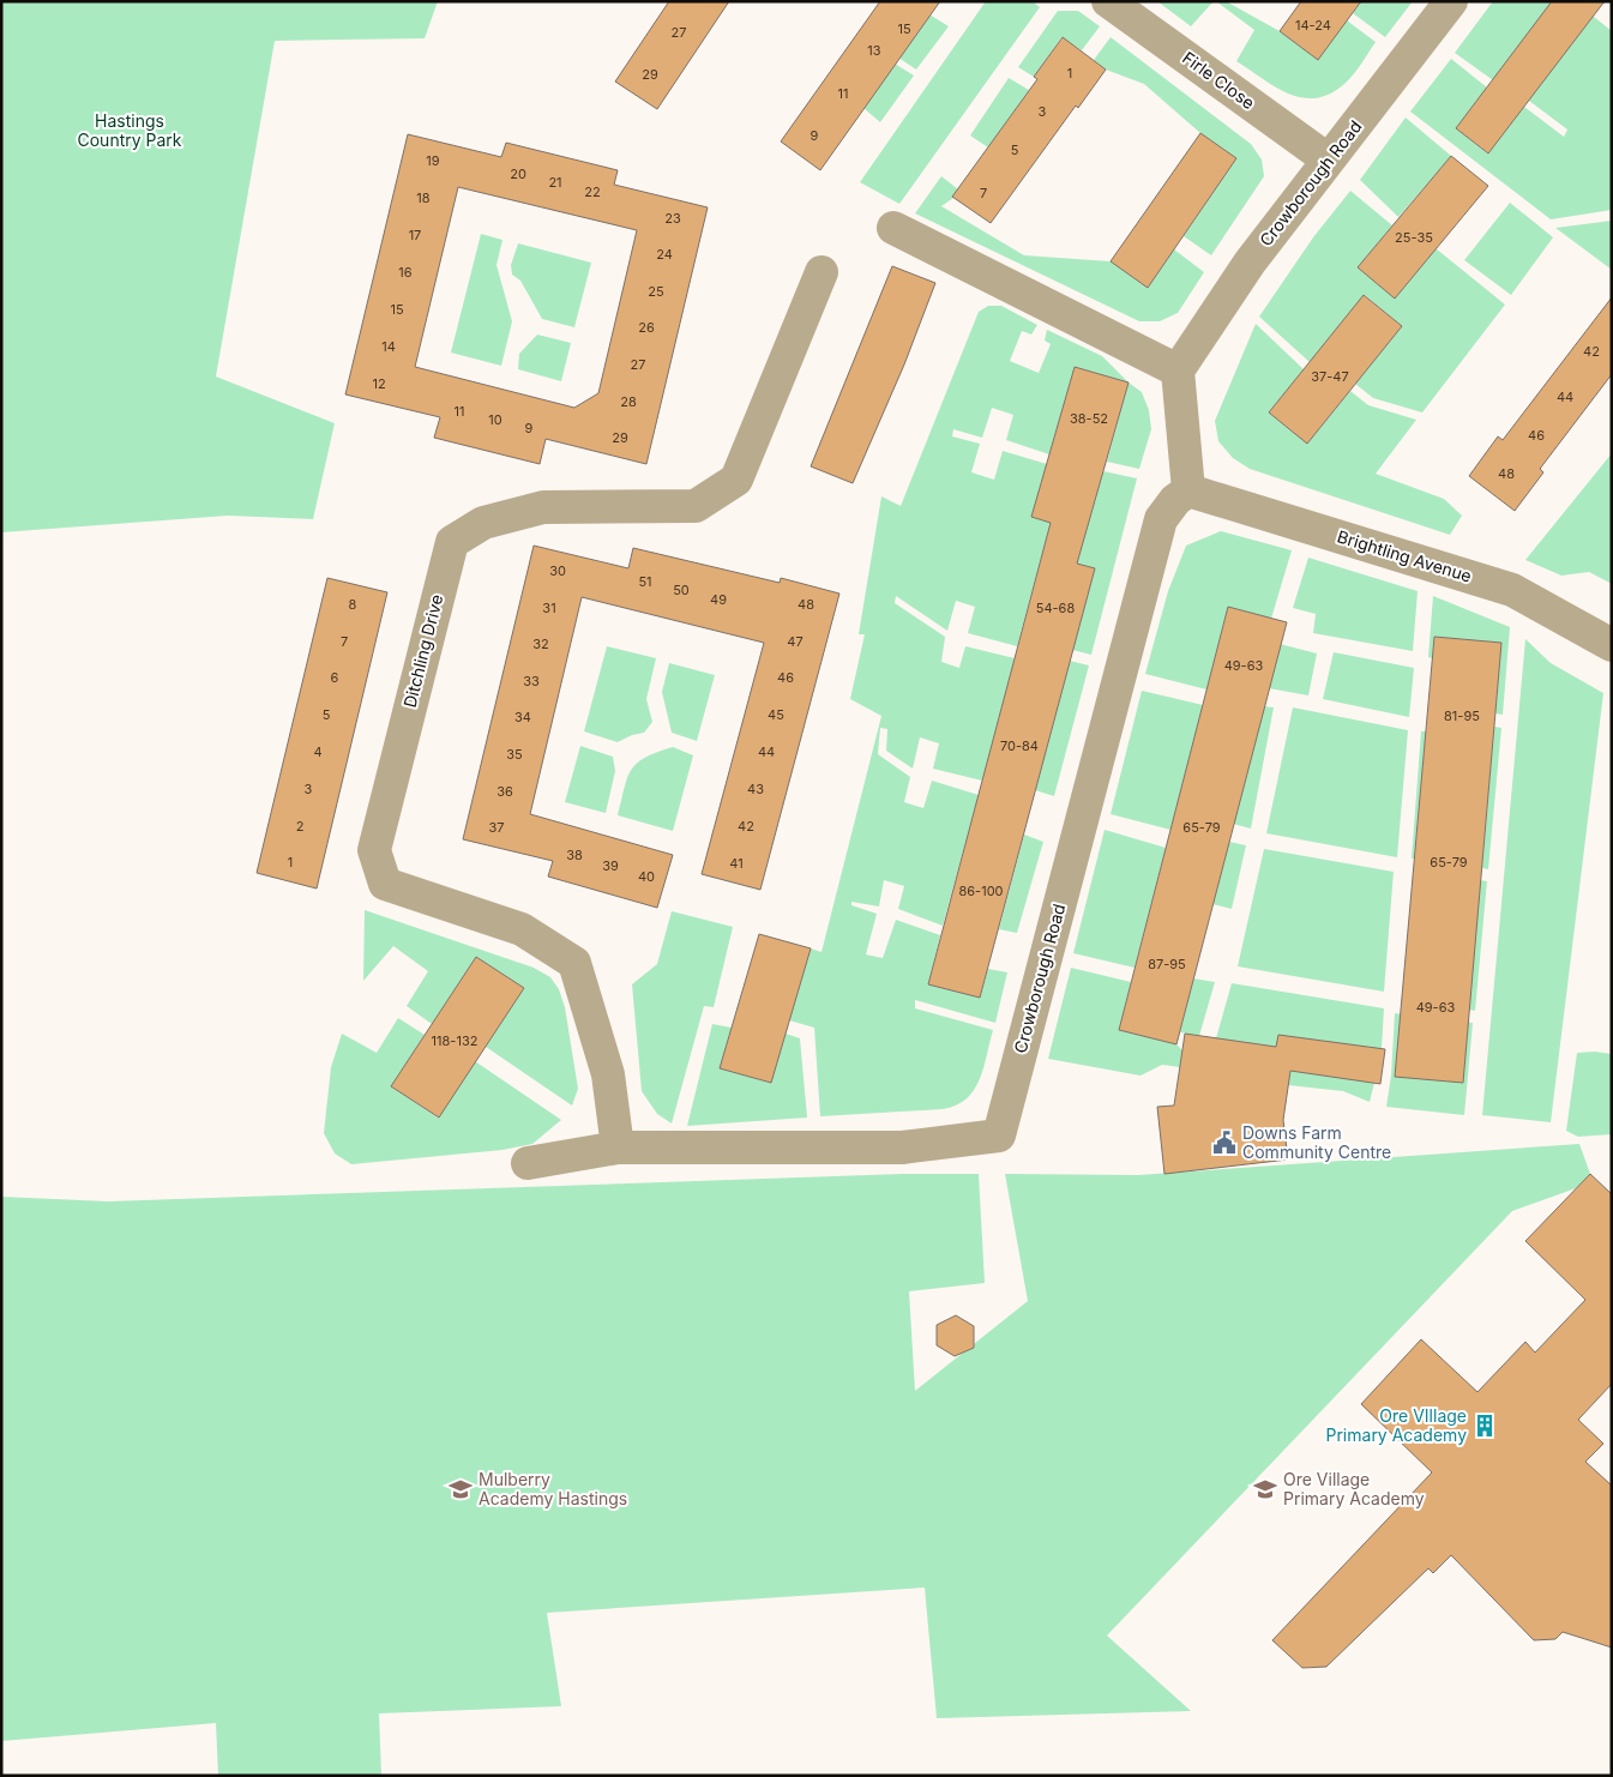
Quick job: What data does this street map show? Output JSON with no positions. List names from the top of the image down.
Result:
{
  "streets": {
    "street": [
      "Firle Close",
      "Crowborough Road",
      "Brightling Avenue",
      "Ditchling Drive"
    ]
  },
  "crossings": [
    ["Firle Close", "Crowborough Road"],
    ["Crowborough Road", "Brightling Avenue"],
    ["Crowborough Road", "Ditchling Drive"]
  ],
  "parks": ["Hastings Country Park"],
  "places": {
    "public building": ["Downs Farm Community Centre"],
    "building": ["Ore VIllage Primary Academy"],
    "school or university": ["Mulberry Academy Hastings", "Ore Village Primary Academy"]
  },
  "house_numbers": [
    "14-24",
    "15",
    "27",
    "13",
    "1",
    "29",
    "11",
    "3",
    "9",
    "5",
    "19",
    "20",
    "21",
    "22",
    "7",
    "18",
    "23",
    "17",
    "25-35",
    "24",
    "16",
    "25",
    "15",
    "26",
    "14",
    "42",
    "27",
    "37-47",
    "12",
    "44",
    "28",
    "11",
    "38-52",
    "10",
    "9",
    "46",
    "29",
    "48",
    "30",
    "51",
    "50",
    "49",
    "8",
    "48",
    "31",
    "54-68",
    "7",
    "47",
    "32",
    "49-63",
    "6",
    "46",
    "33",
    "5",
    "45",
    "81-95",
    "34",
    "70-84",
    "4",
    "44",
    "35",
    "3",
    "43",
    "36",
    "2",
    "42",
    "37",
    "65-79",
    "38",
    "1",
    "65-79",
    "41",
    "39",
    "40",
    "86-100",
    "87-95",
    "49-63",
    "118-132"
  ]
}
